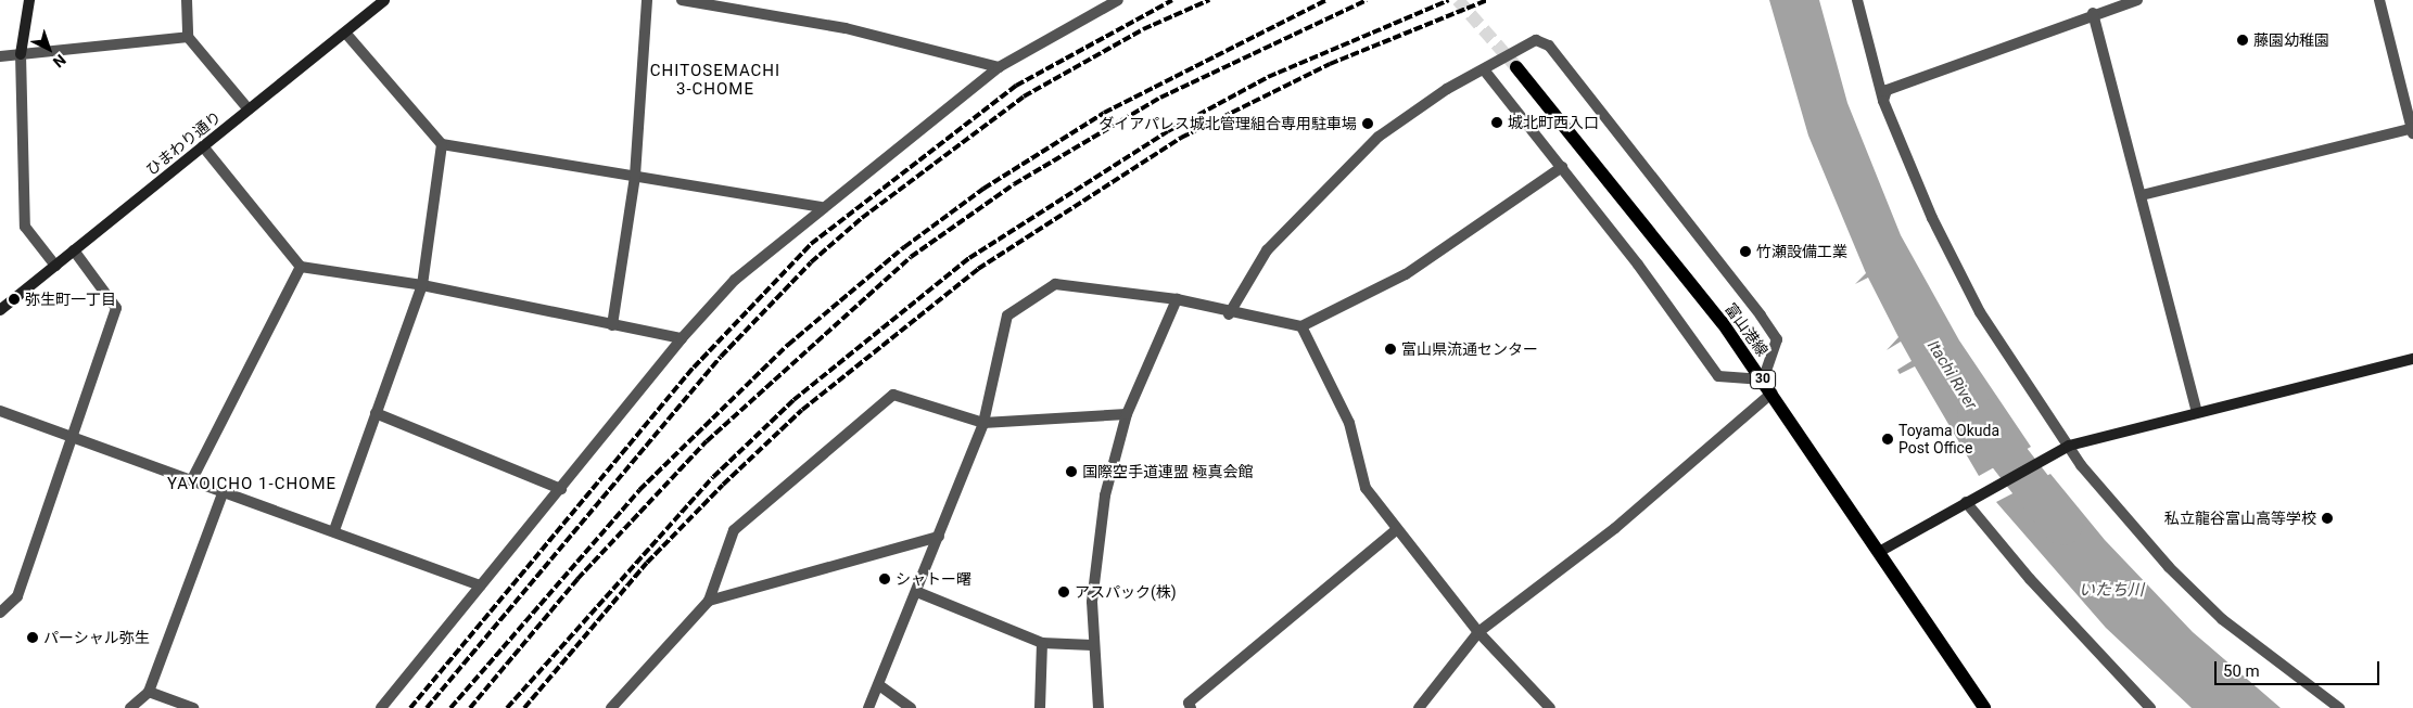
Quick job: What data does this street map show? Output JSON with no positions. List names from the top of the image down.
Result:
{
  "streets": {
    "main road": ["富山港線", "30"],
    "street": ["ひまわり通り"]
  },
  "districts": ["CHITOSEMACHI 3-CHOME", "YAYOICHO 1-CHOME"],
  "water": ["Itachi River", "いたち川"],
  "places": [
    "藤園幼稚園",
    "城北町西入口",
    "ダイアパレス城北管理組合専用駐車場",
    "竹瀬設備工業",
    "弥生町一丁目",
    "富山県流通センター",
    "Toyama Okuda Post Office",
    "国際空手道連盟 極真会館",
    "私立龍谷富山高等学校",
    "シャトー曙",
    "アスパック(株)",
    "パーシャル弥生"
  ],
  "scale_bar": "50 m",
  "north": "bottom right"
}
